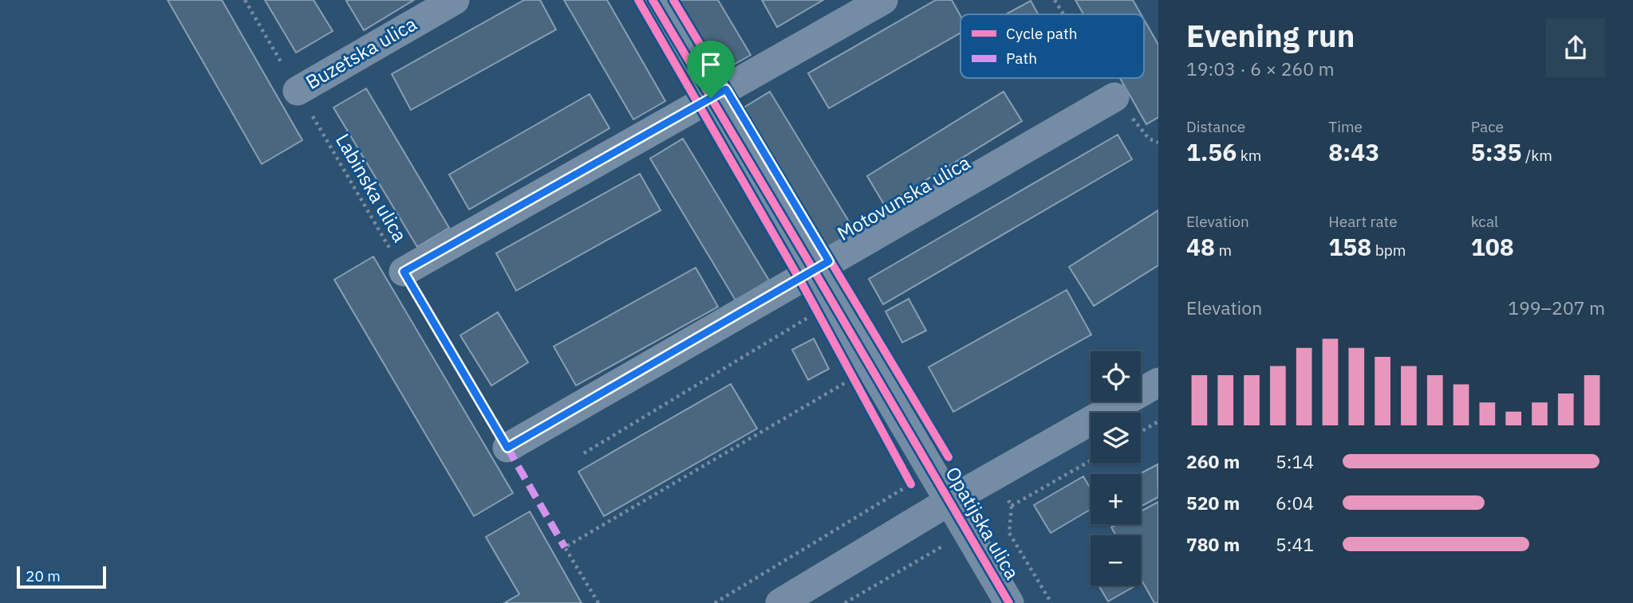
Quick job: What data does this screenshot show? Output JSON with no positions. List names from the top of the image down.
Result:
{
  "streets": {
    "street": ["Buzetska ulica", "Motovunska ulica", "Opatijska ulica"],
    "path": ["Labinska ulica"]
  },
  "crossings": [
    ["Buzetska ulica", "Labinska ulica"],
    ["Labinska ulica", "Motovunska ulica"],
    ["Motovunska ulica", "Opatijska ulica"]
  ],
  "legend": ["Cycle path", "Path"],
  "scale_bar": "20 m",
  "page": {
    "heading": ["Evening run", "19:03 · 6 × 260 m"],
    "stats": [
      ["Distance", "1.56 km"],
      ["Time", "8:43"],
      ["Pace", "5:35 /km"],
      ["Elevation", "48 m"],
      ["Heart rate", "158 bpm"],
      ["kcal", "108"]
    ],
    "chart": ["Elevation", "199–207 m"],
    "map_buttons": ["+", "−"],
    "list": [
      {
        "name": "260 m",
        "note": "5:14"
      },
      {
        "name": "520 m",
        "note": "6:04"
      },
      {
        "name": "780 m",
        "note": "5:41"
      }
    ],
    "scale": "20 m"
  }
}
